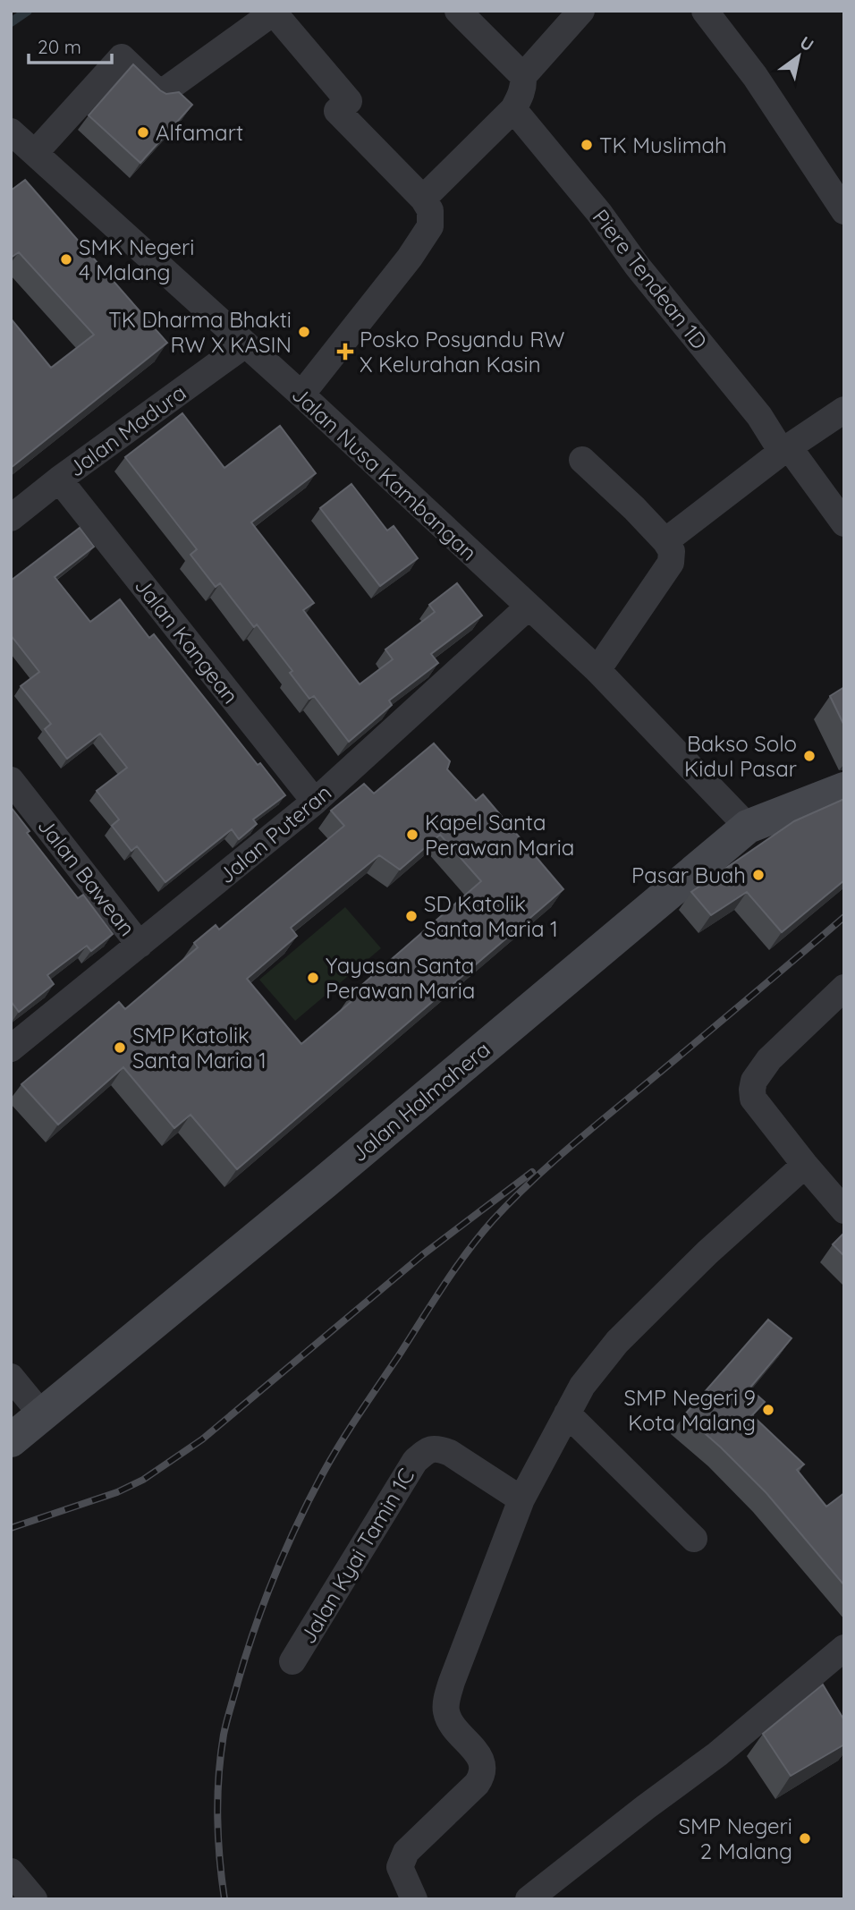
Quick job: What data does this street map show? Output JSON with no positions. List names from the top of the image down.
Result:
{
  "streets": {
    "street": [
      "Piere Tendean 1D",
      "Jalan Madura",
      "Jalan Nusa Kambangan",
      "Jalan Kangean",
      "Jalan Puteran",
      "Jalan Bawean",
      "Jalan Halmahera",
      "Jalan Kyai Tamin 1C"
    ]
  },
  "crossings": [
    ["Jalan Madura", "Jalan Nusa Kambangan"],
    ["Jalan Madura", "Jalan Kangean"],
    ["Jalan Nusa Kambangan", "Jalan Puteran"],
    ["Jalan Nusa Kambangan", "Jalan Halmahera"],
    ["Jalan Kangean", "Jalan Puteran"],
    ["Jalan Puteran", "Jalan Bawean"]
  ],
  "places": {
    "other": [
      "Alfamart",
      "TK Muslimah",
      "SMK Negeri 4 Malang",
      "TK Dharma Bhakti RW X KASIN",
      "Bakso Solo Kidul Pasar",
      "Kapel Santa Perawan Maria",
      "Pasar Buah",
      "SD Katolik Santa Maria 1",
      "Yayasan Santa Perawan Maria",
      "SMP Katolik Santa Maria 1",
      "SMP Negeri 9 Kota Malang",
      "SMP Negeri 2 Malang"
    ],
    "health": ["Posko Posyandu RW X Kelurahan Kasin"]
  },
  "scale_bar": "20 m",
  "north": "top right"
}
